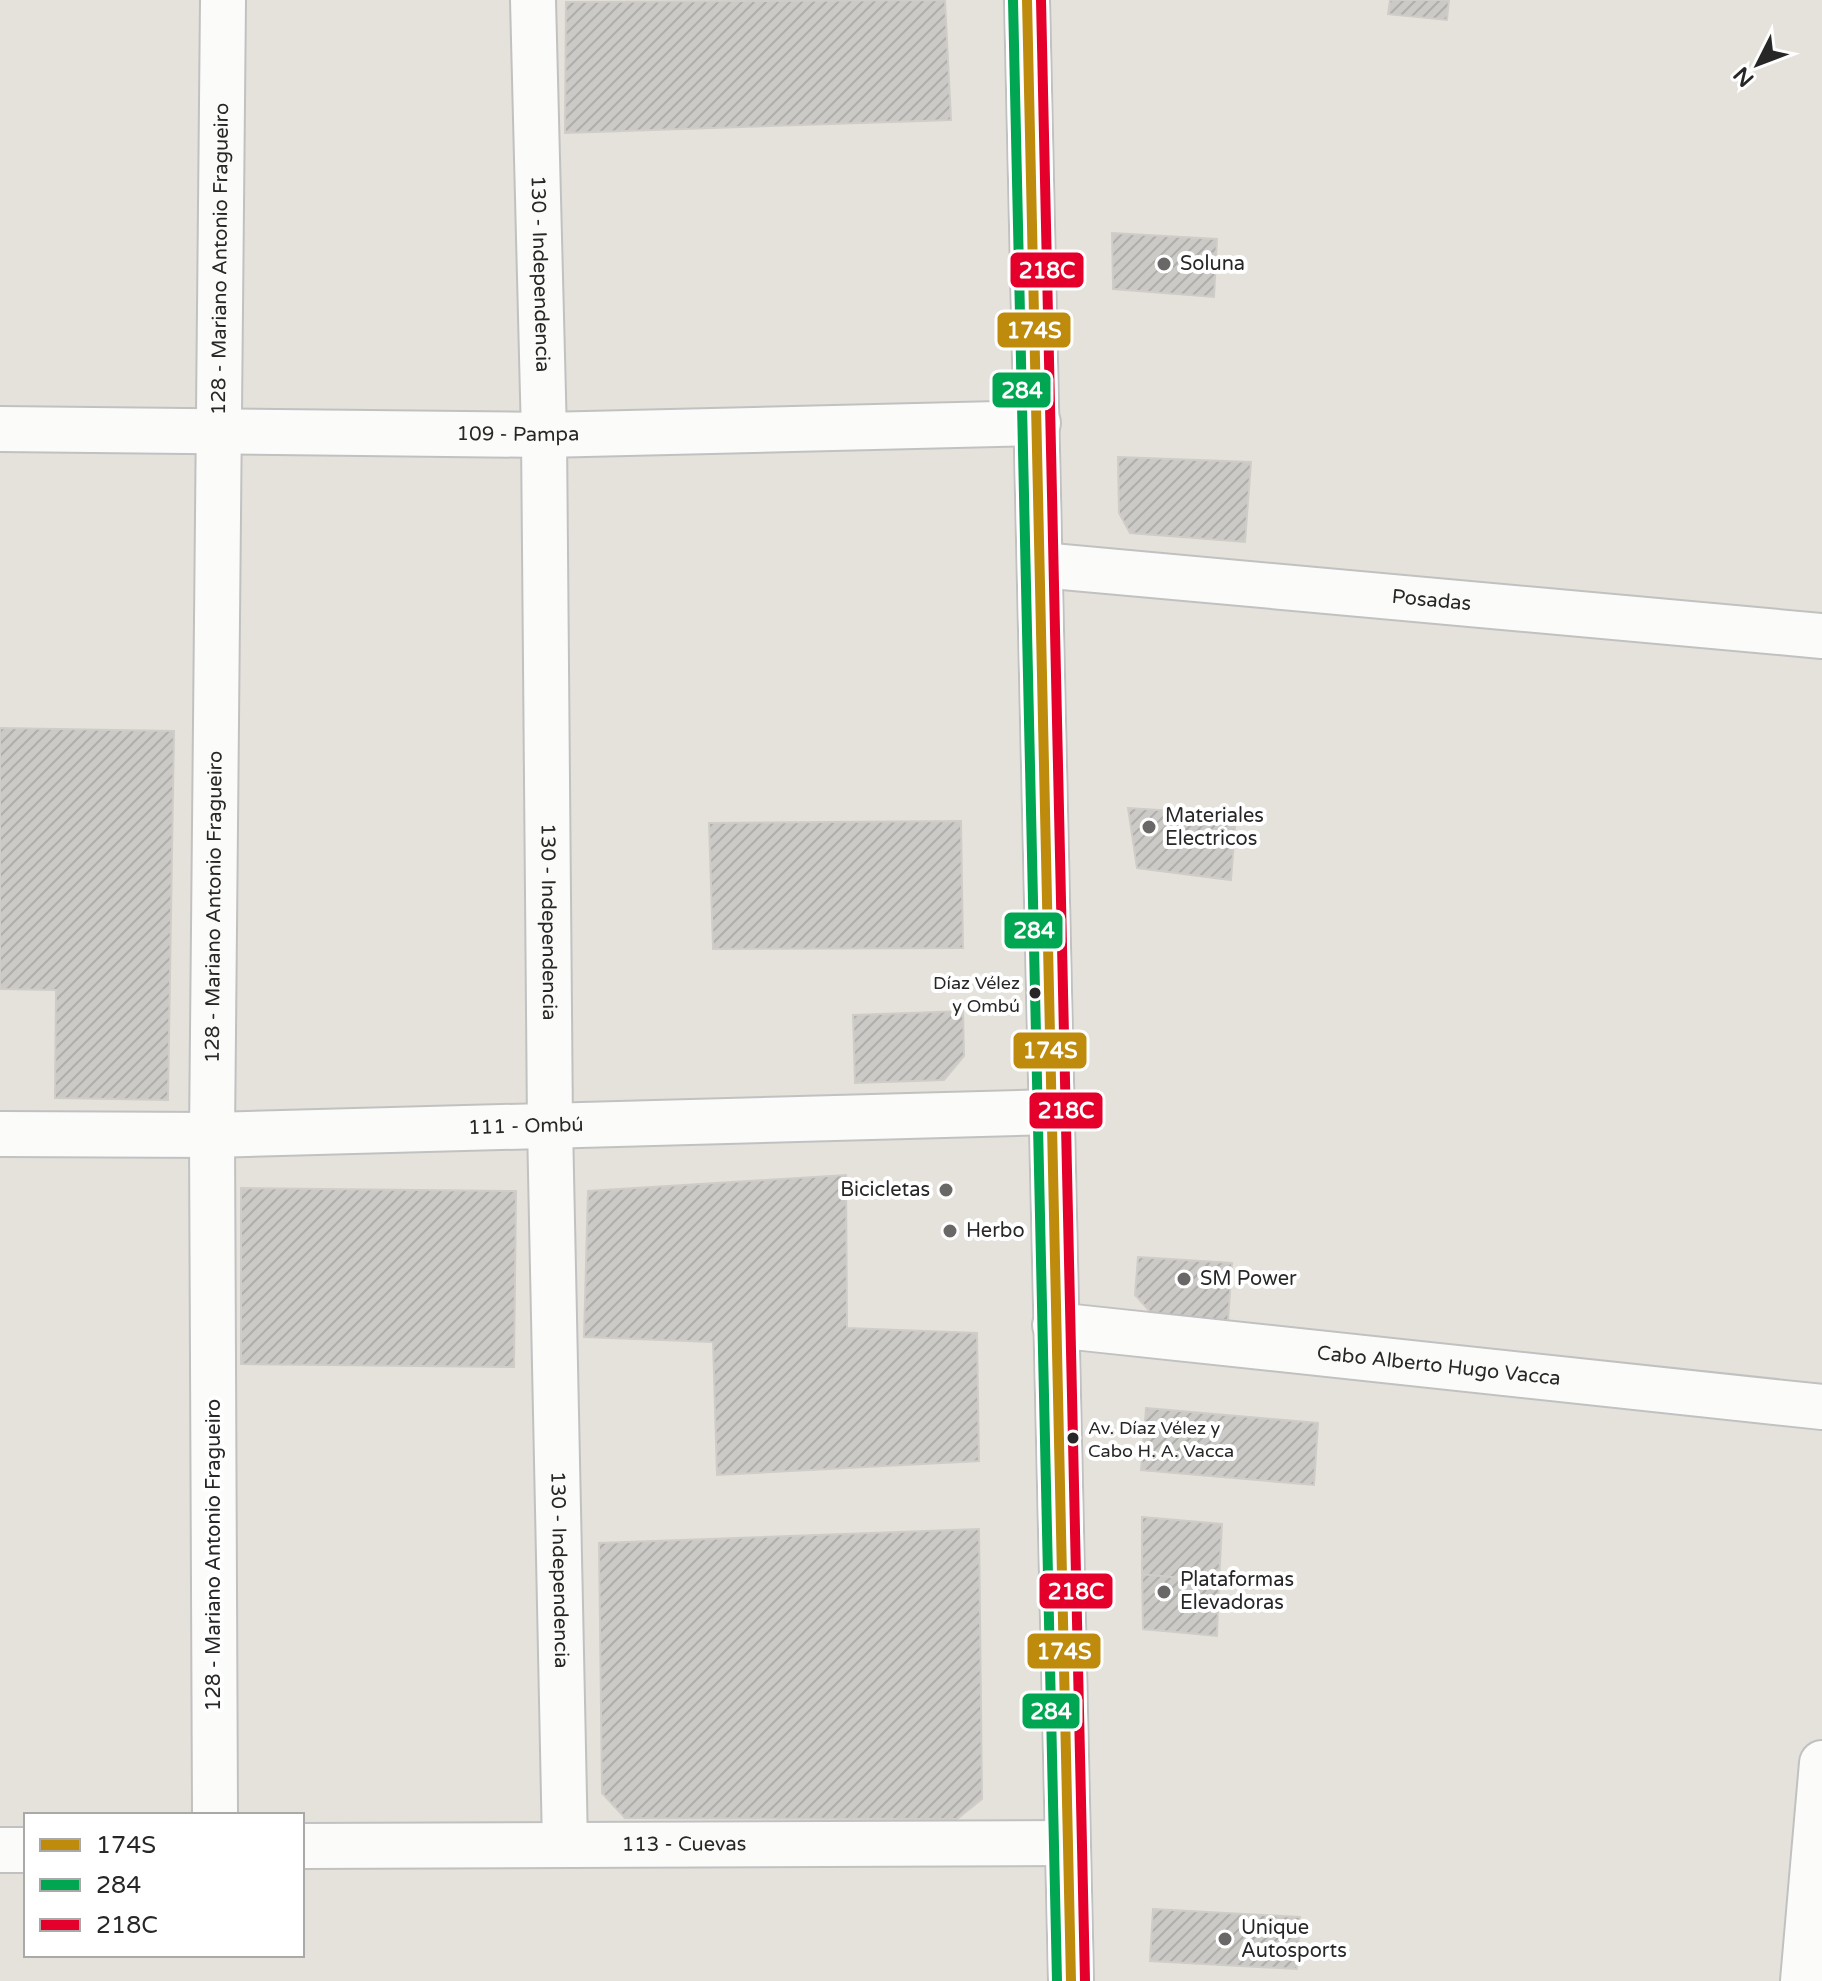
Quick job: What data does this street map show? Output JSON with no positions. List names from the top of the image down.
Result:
{
  "streets": {
    "street": [
      "128 - Mariano Antonio Fragueiro",
      "130 - Independencia",
      "109 - Pampa",
      "Posadas",
      "111 - Ombú",
      "Cabo Alberto Hugo Vacca",
      "113 - Cuevas"
    ]
  },
  "crossings": [
    ["128 - Mariano Antonio Fragueiro", "109 - Pampa"],
    ["128 - Mariano Antonio Fragueiro", "111 - Ombú"],
    ["130 - Independencia", "109 - Pampa"],
    ["130 - Independencia", "111 - Ombú"],
    ["130 - Independencia", "113 - Cuevas"]
  ],
  "places": [
    "Soluna",
    "Materiales Electricos",
    "Díaz Vélez y Ombú",
    "Bicicletas",
    "Herbo",
    "SM Power",
    "Av. Díaz Vélez y Cabo H. A. Vacca",
    "Plataformas Elevadoras",
    "Unique Autosports"
  ],
  "lines": ["transit line 174S", "transit line 284", "transit line 218C"],
  "legend": ["174S", "284", "218C"],
  "north": "bottom left"
}
